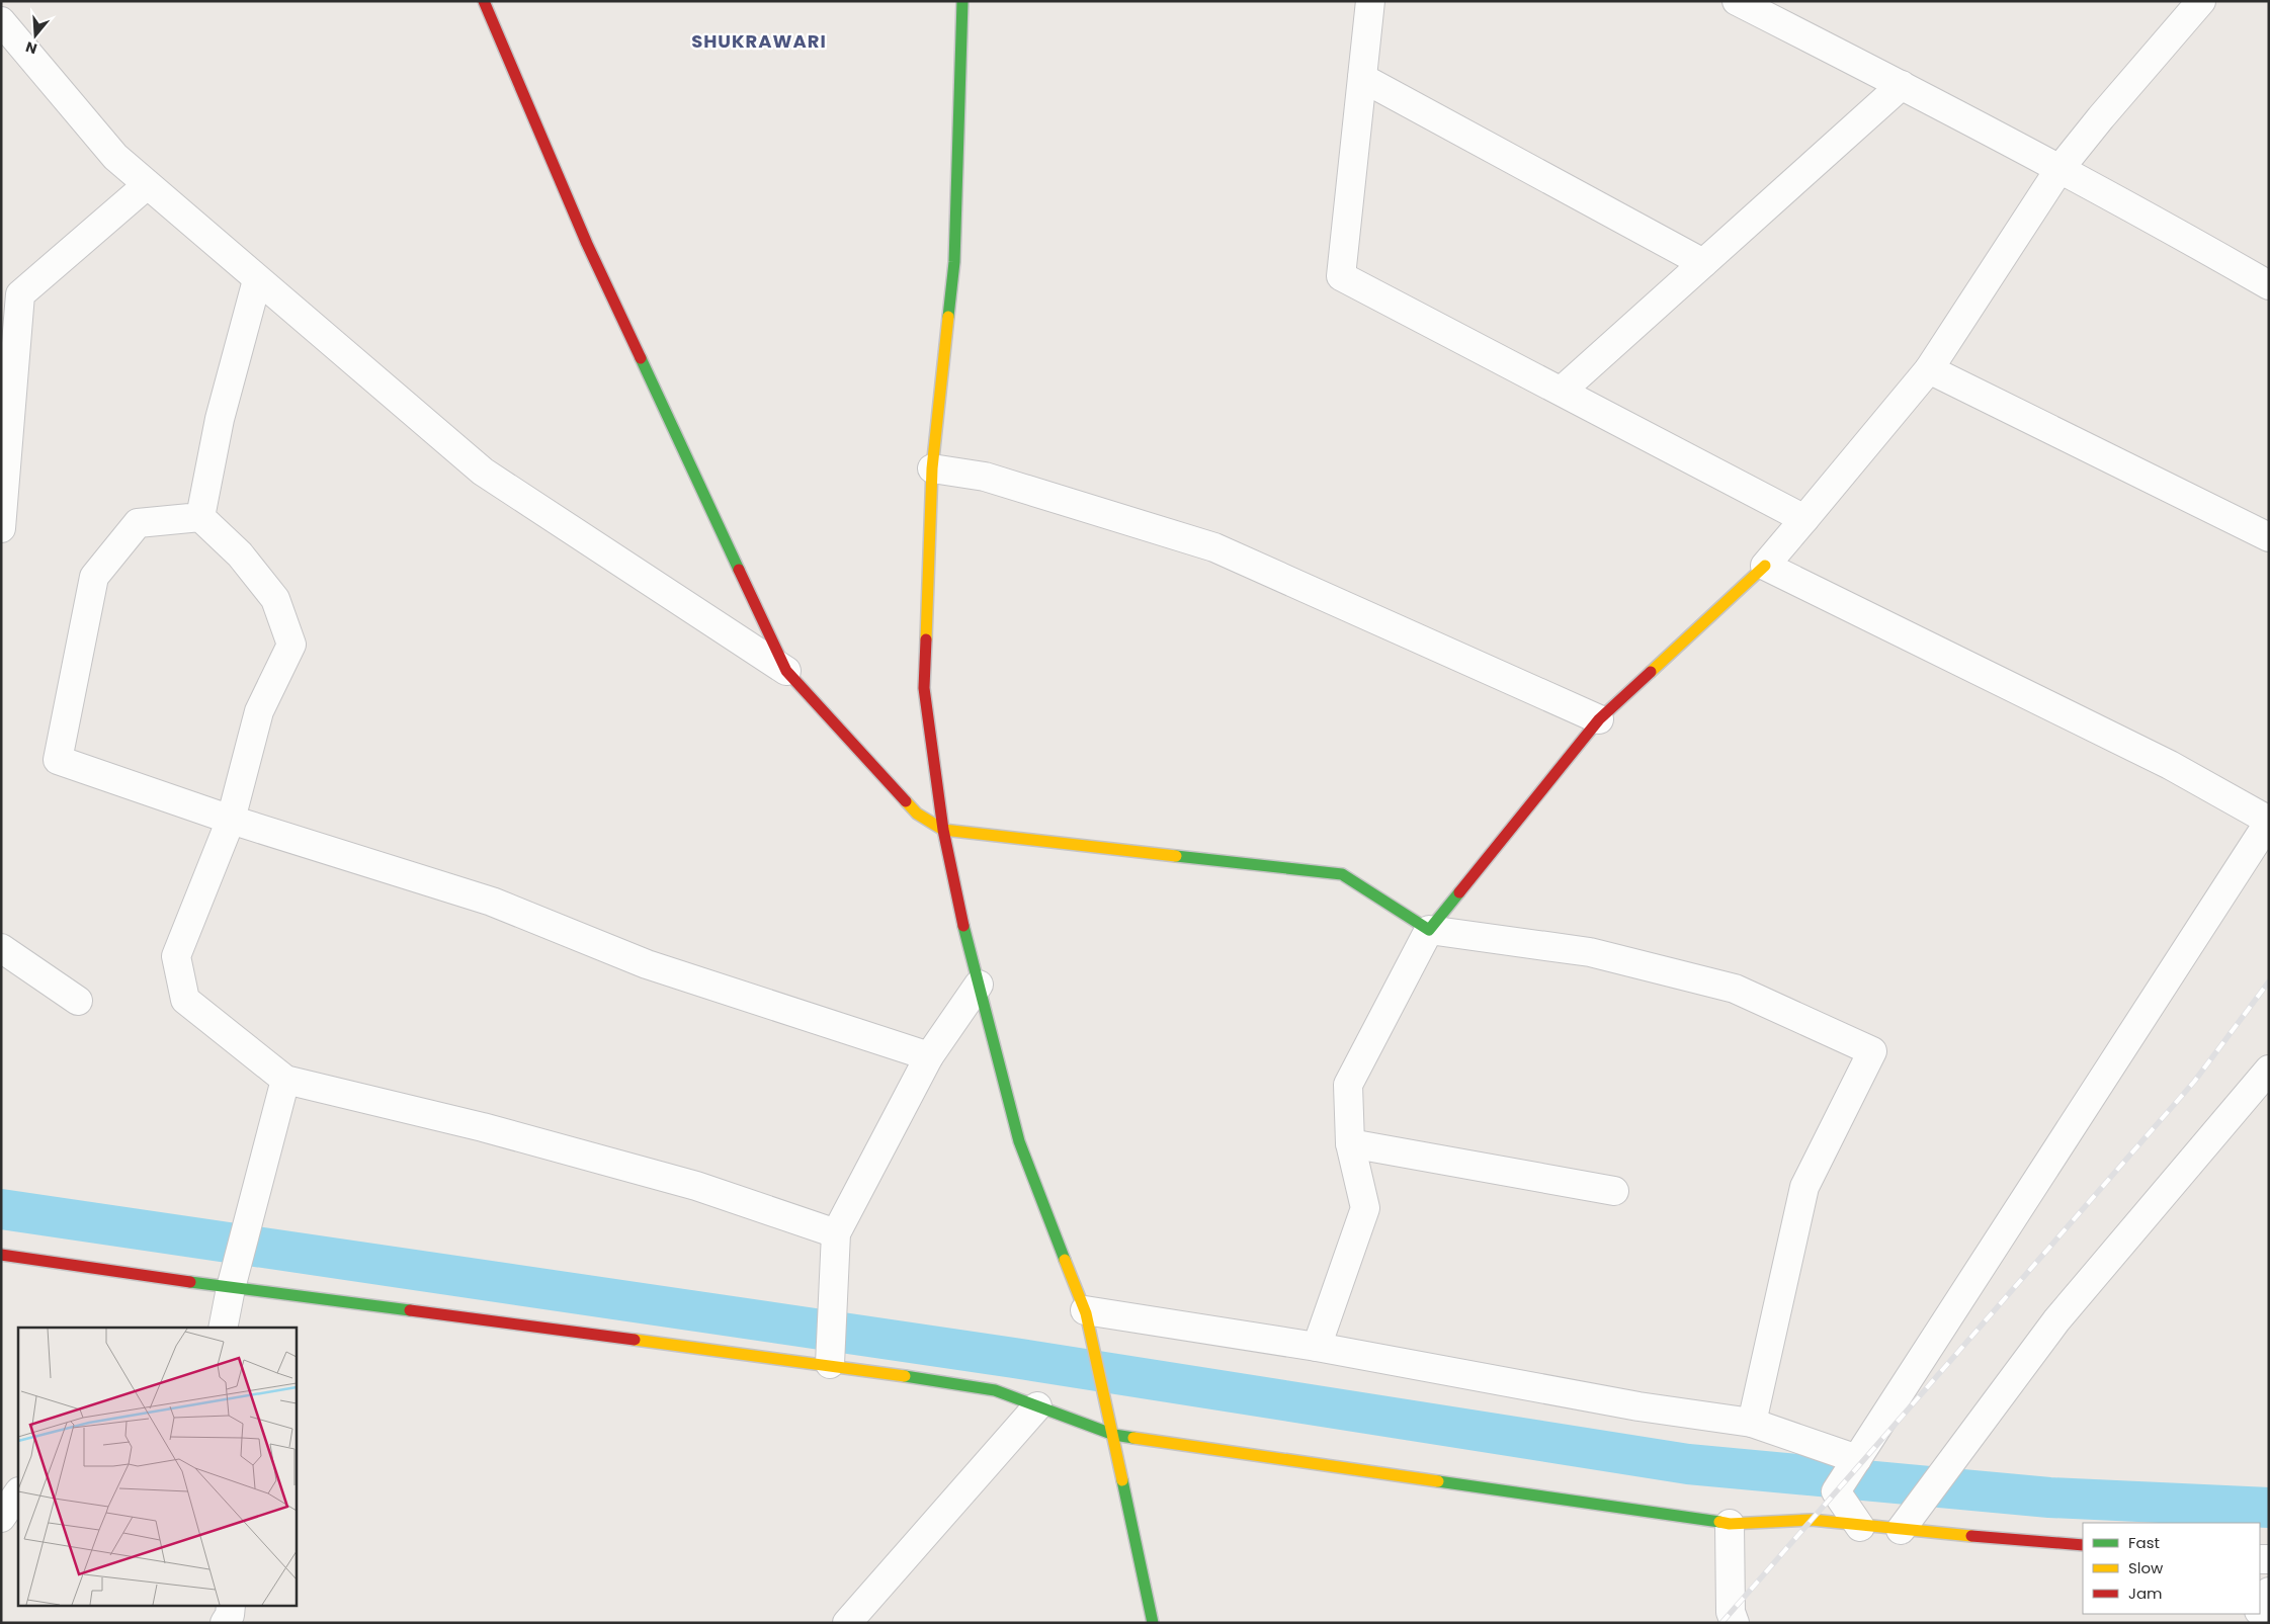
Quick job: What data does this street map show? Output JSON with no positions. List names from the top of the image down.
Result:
{
  "districts": ["SHUKRAWARI"],
  "legend": ["Fast", "Slow", "Jam"],
  "north": "bottom"
}
